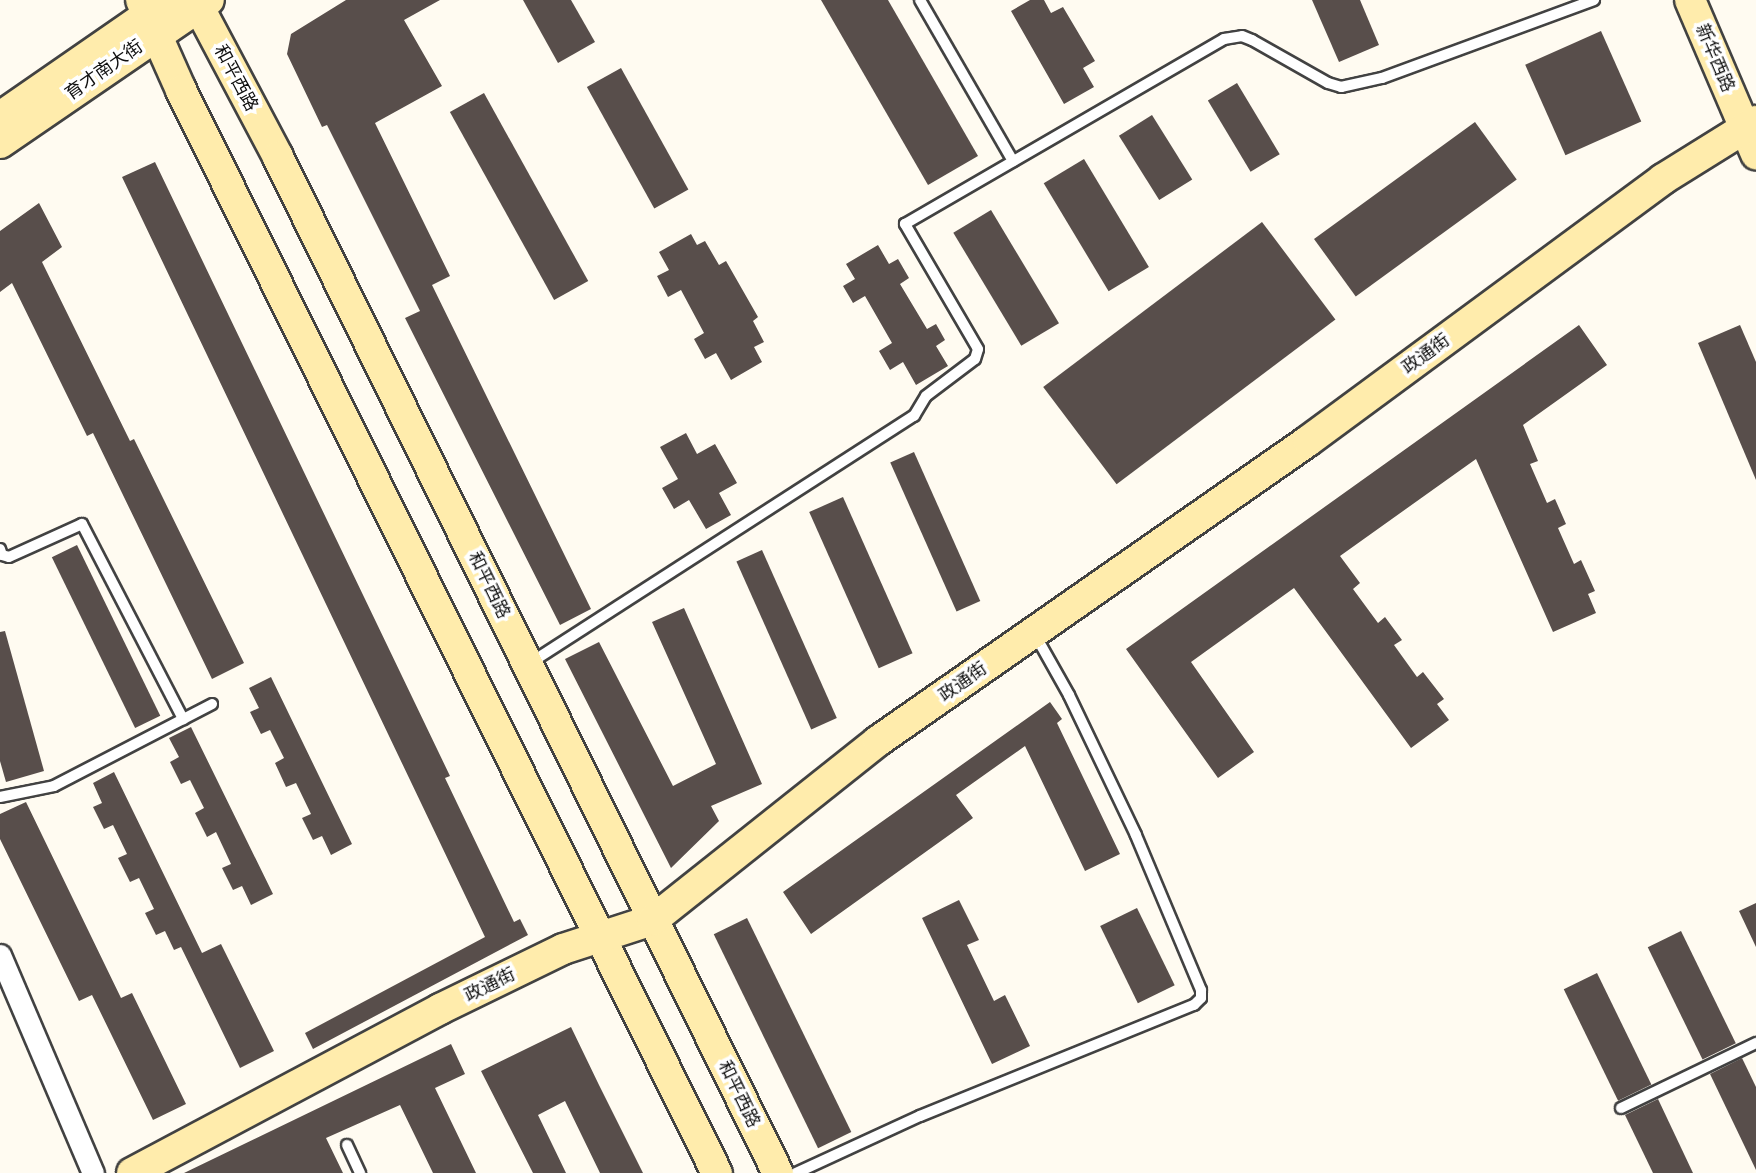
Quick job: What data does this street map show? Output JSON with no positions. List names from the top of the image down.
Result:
{
  "streets": {
    "main road": [
      "新华西路",
      "育才南大街",
      "和平西路",
      "政通街"
    ]
  },
  "crossings": [
    ["新华西路", "政通街"],
    ["育才南大街", "和平西路"],
    ["和平西路", "政通街"]
  ]
}
